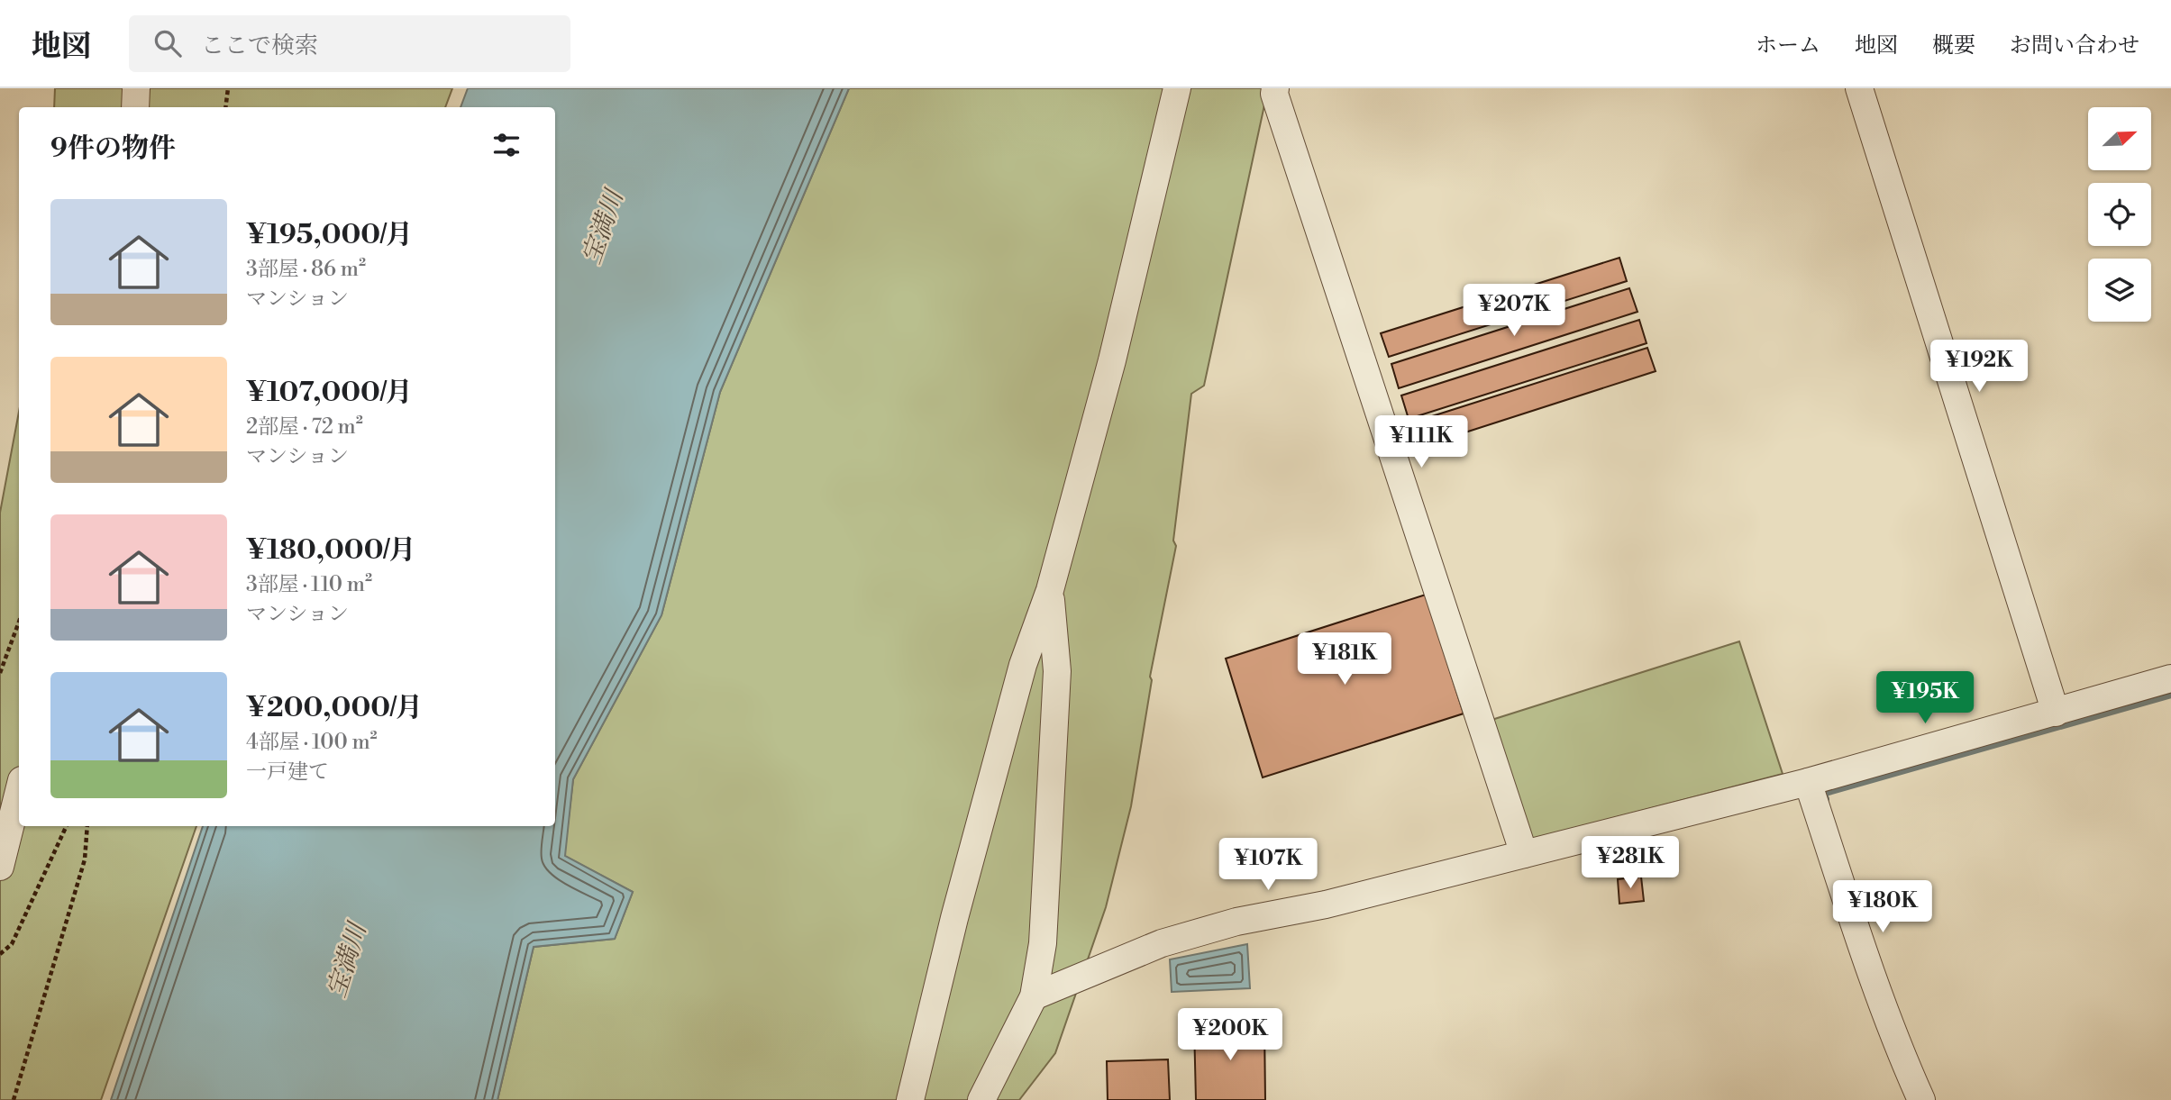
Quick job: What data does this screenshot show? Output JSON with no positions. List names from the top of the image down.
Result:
{
  "water": ["宝満川"],
  "north": "top right",
  "page": {
    "header": "地図",
    "search": "ここで検索",
    "nav": [
      "ホーム",
      "地図",
      "概要",
      "お問い合わせ"
    ],
    "heading": "9件の物件",
    "list": [
      {
        "name": "¥195,000/月",
        "note": "3部屋 · 86 m² · マンション"
      },
      {
        "name": "¥107,000/月",
        "note": "2部屋 · 72 m² · マンション"
      },
      {
        "name": "¥180,000/月",
        "note": "3部屋 · 110 m² · マンション"
      },
      {
        "name": "¥200,000/月",
        "note": "4部屋 · 100 m² · 一戸建て"
      }
    ],
    "price": [
      "¥207K",
      "¥192K",
      "¥111K",
      "¥181K",
      "¥195K",
      "¥281K",
      "¥107K",
      "¥180K",
      "¥200K"
    ]
  }
}
